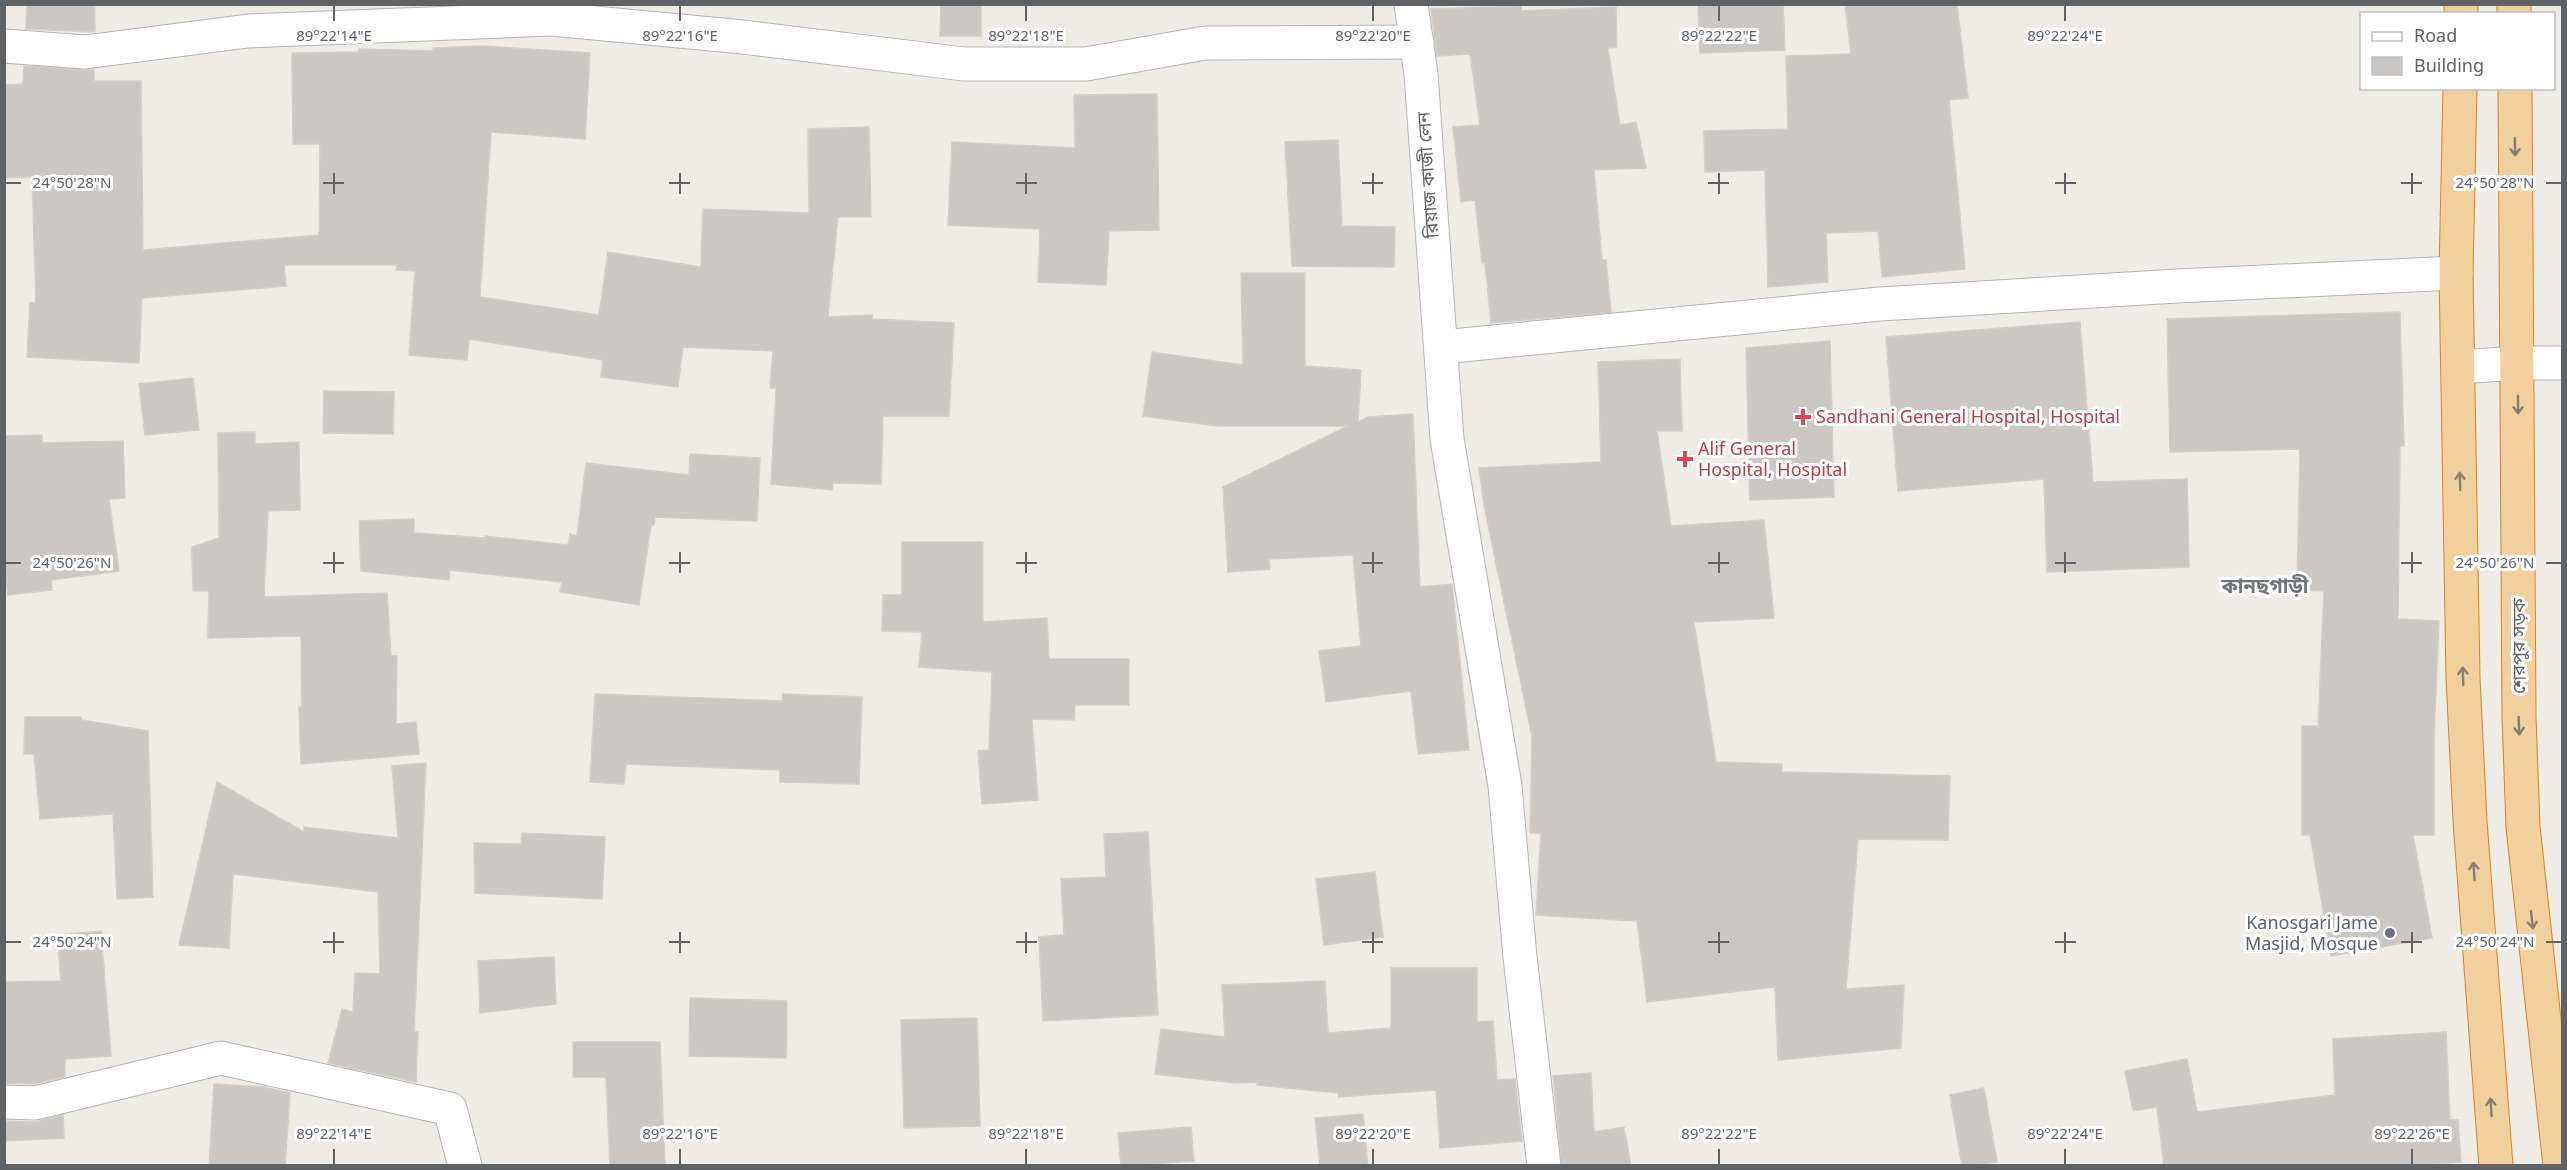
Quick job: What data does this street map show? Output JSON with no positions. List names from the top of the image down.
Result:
{
  "streets": {
    "highway": ["শেরপুর সড়ক"],
    "street": ["রিয়াজ কাজী লেন"]
  },
  "districts": ["কানছগাড়ী"],
  "places": {
    "health": ["Sandhani General Hospital, Hospital", "Alif General Hospital, Hospital"],
    "other": ["Kanosgari Jame Masjid, Mosque"]
  },
  "legend": ["Road", "Building"],
  "coordinates": [
    "89°22'14\"E",
    "89°22'16\"E",
    "89°22'18\"E",
    "89°22'20\"E",
    "89°22'22\"E",
    "89°22'24\"E",
    "24°50'28\"N",
    "24°50'26\"N",
    "24°50'24\"N",
    "89°22'26\"E"
  ]
}
